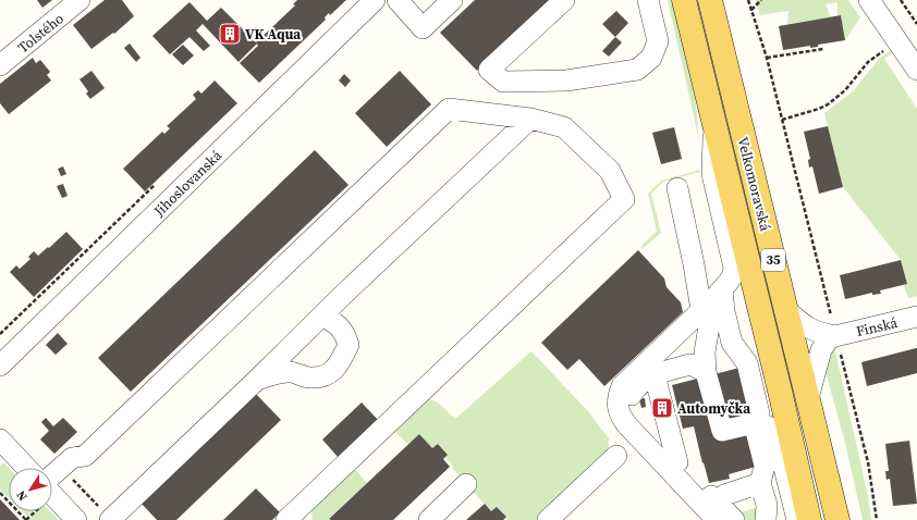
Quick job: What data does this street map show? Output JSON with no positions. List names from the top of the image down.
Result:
{
  "streets": {
    "main road": ["Velkomoravská", "35"],
    "street": ["Tolstého", "Jihoslovanská", "Finská"]
  },
  "crossings": [
    ["Velkomoravská", "Finská"]
  ],
  "places": {
    "building": ["VK Aqua", "Automyčka"]
  },
  "north": "bottom left"
}
